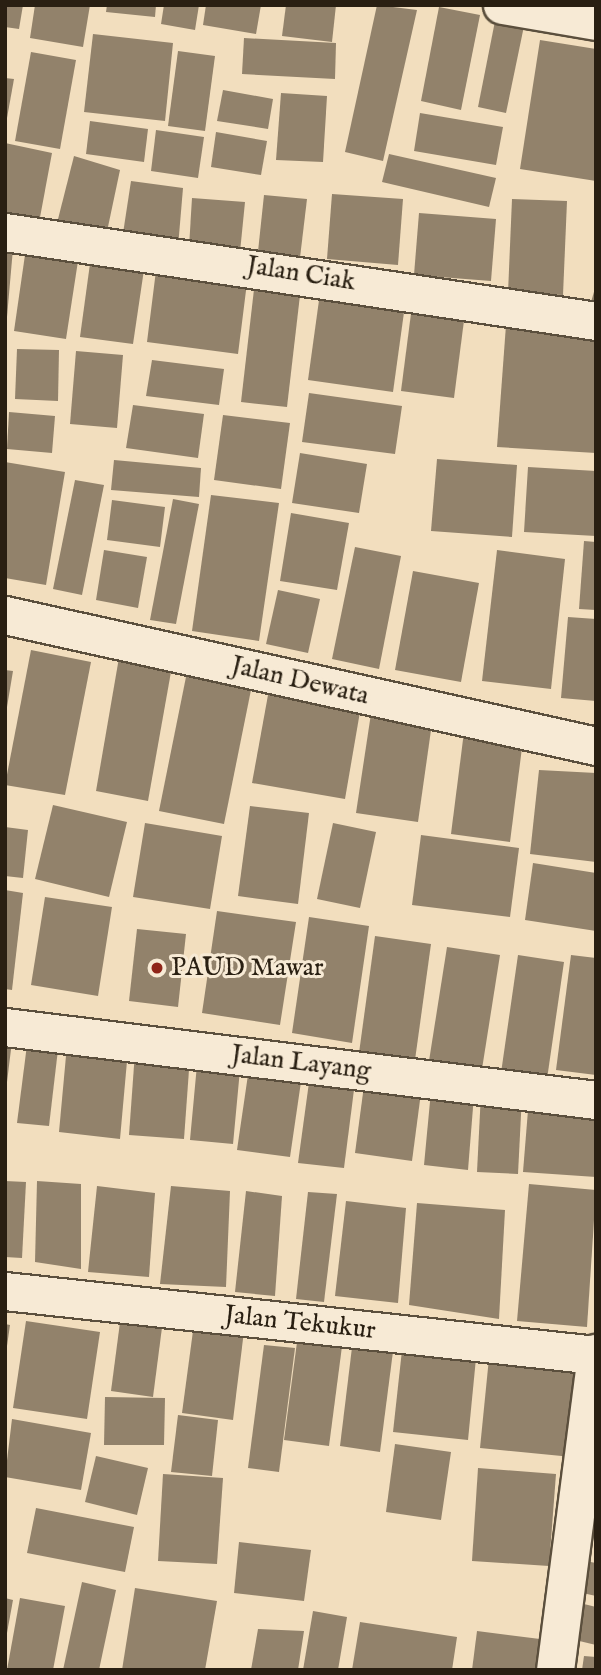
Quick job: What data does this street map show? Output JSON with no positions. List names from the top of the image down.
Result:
{
  "streets": {
    "street": [
      "Jalan Ciak",
      "Jalan Dewata",
      "Jalan Layang",
      "Jalan Tekukur"
    ]
  },
  "places": ["PAUD Mawar"]
}
